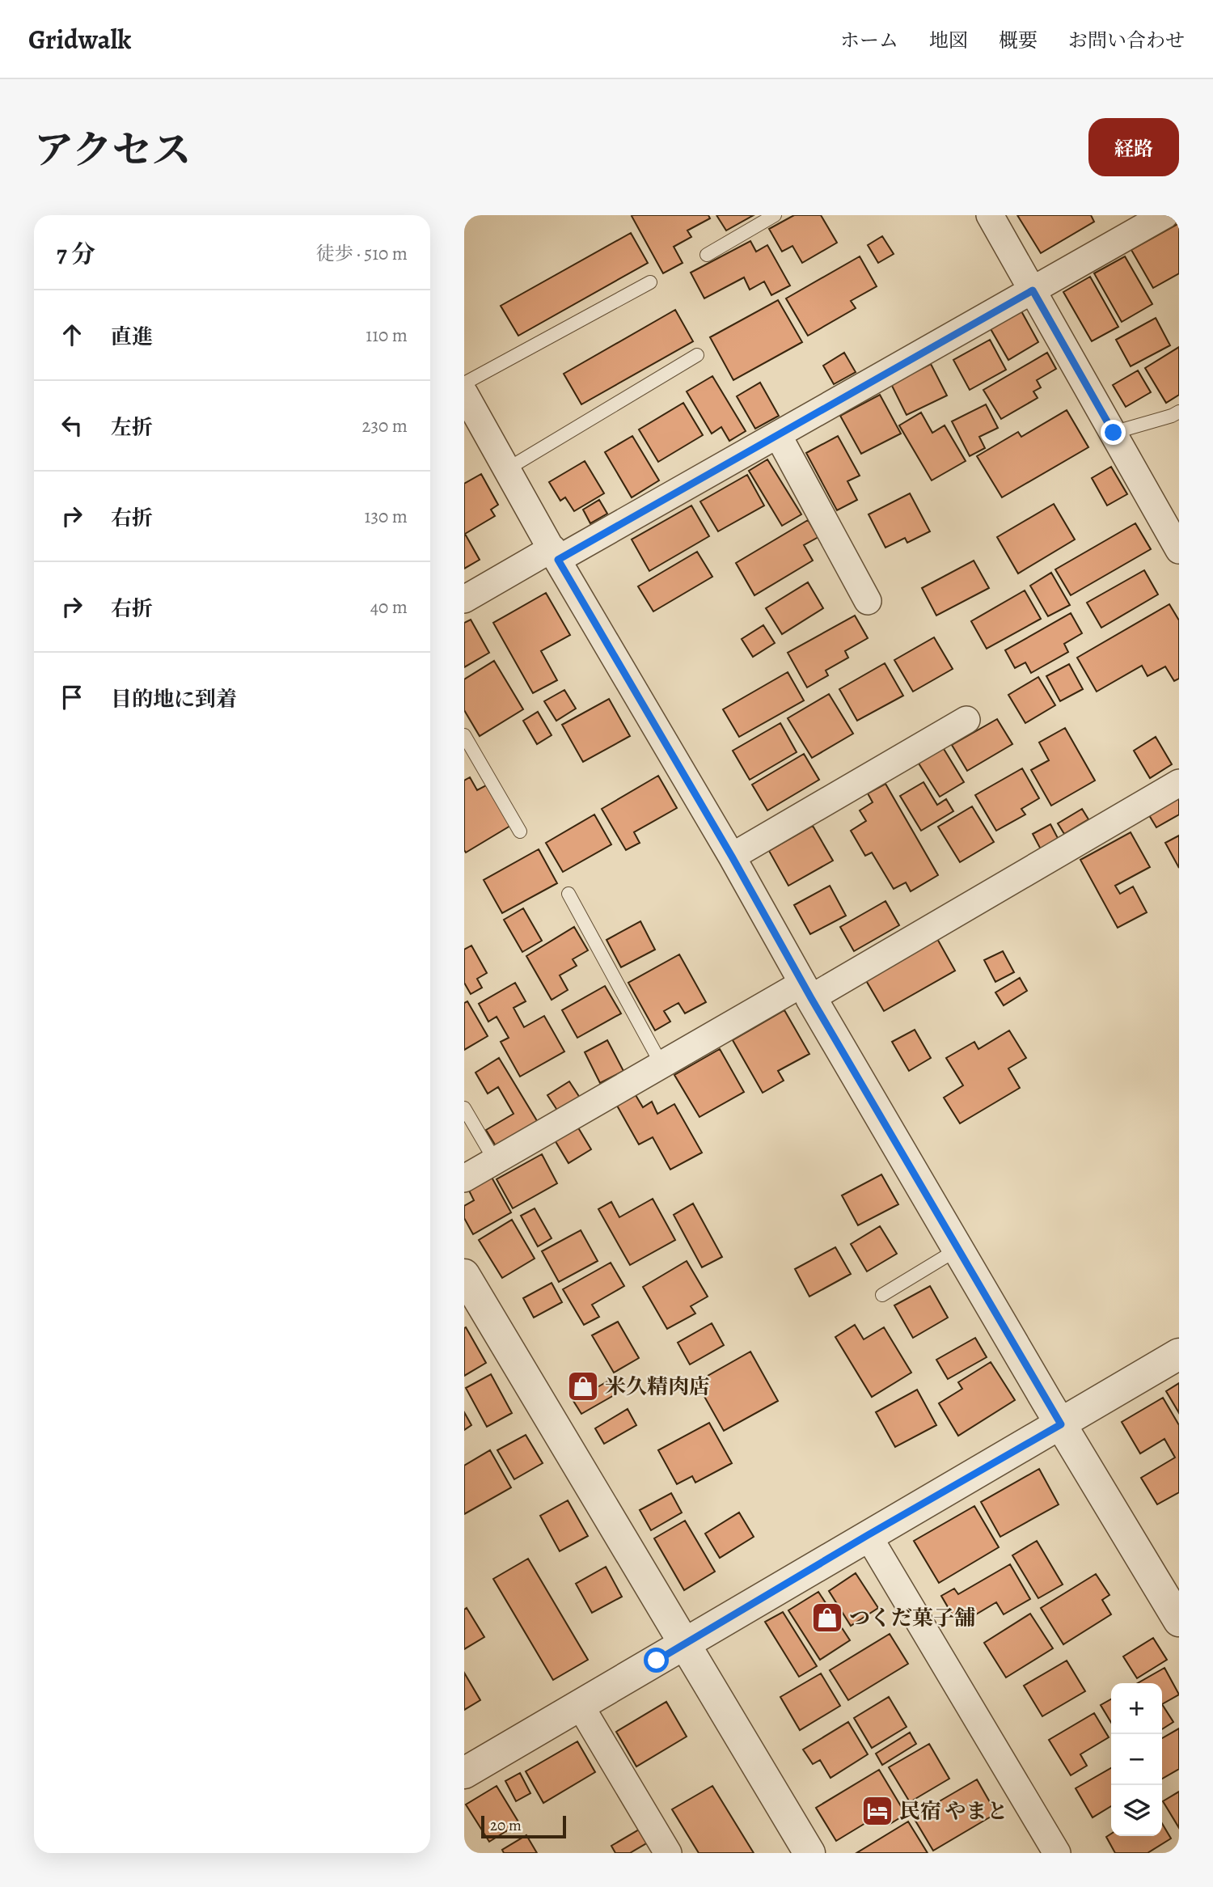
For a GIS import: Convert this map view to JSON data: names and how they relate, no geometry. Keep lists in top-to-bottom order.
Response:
{
  "places": {
    "shop": ["米久精肉店", "つくだ菓子舗"],
    "hotel": ["民宿 やまと"]
  },
  "scale_bar": "20 m",
  "page": {
    "header": "Gridwalk",
    "nav": [
      "ホーム",
      "地図",
      "概要",
      "お問い合わせ"
    ],
    "title": "アクセス",
    "buttons": "経路",
    "heading": ["7 分", "徒歩 · 510 m"],
    "list": [
      ["直進", "110 m"],
      ["左折", "230 m"],
      ["右折", "130 m"],
      ["右折", "40 m"],
      "目的地に到着"
    ],
    "map_buttons": ["+", "−"],
    "scale": "20 m"
  }
}
